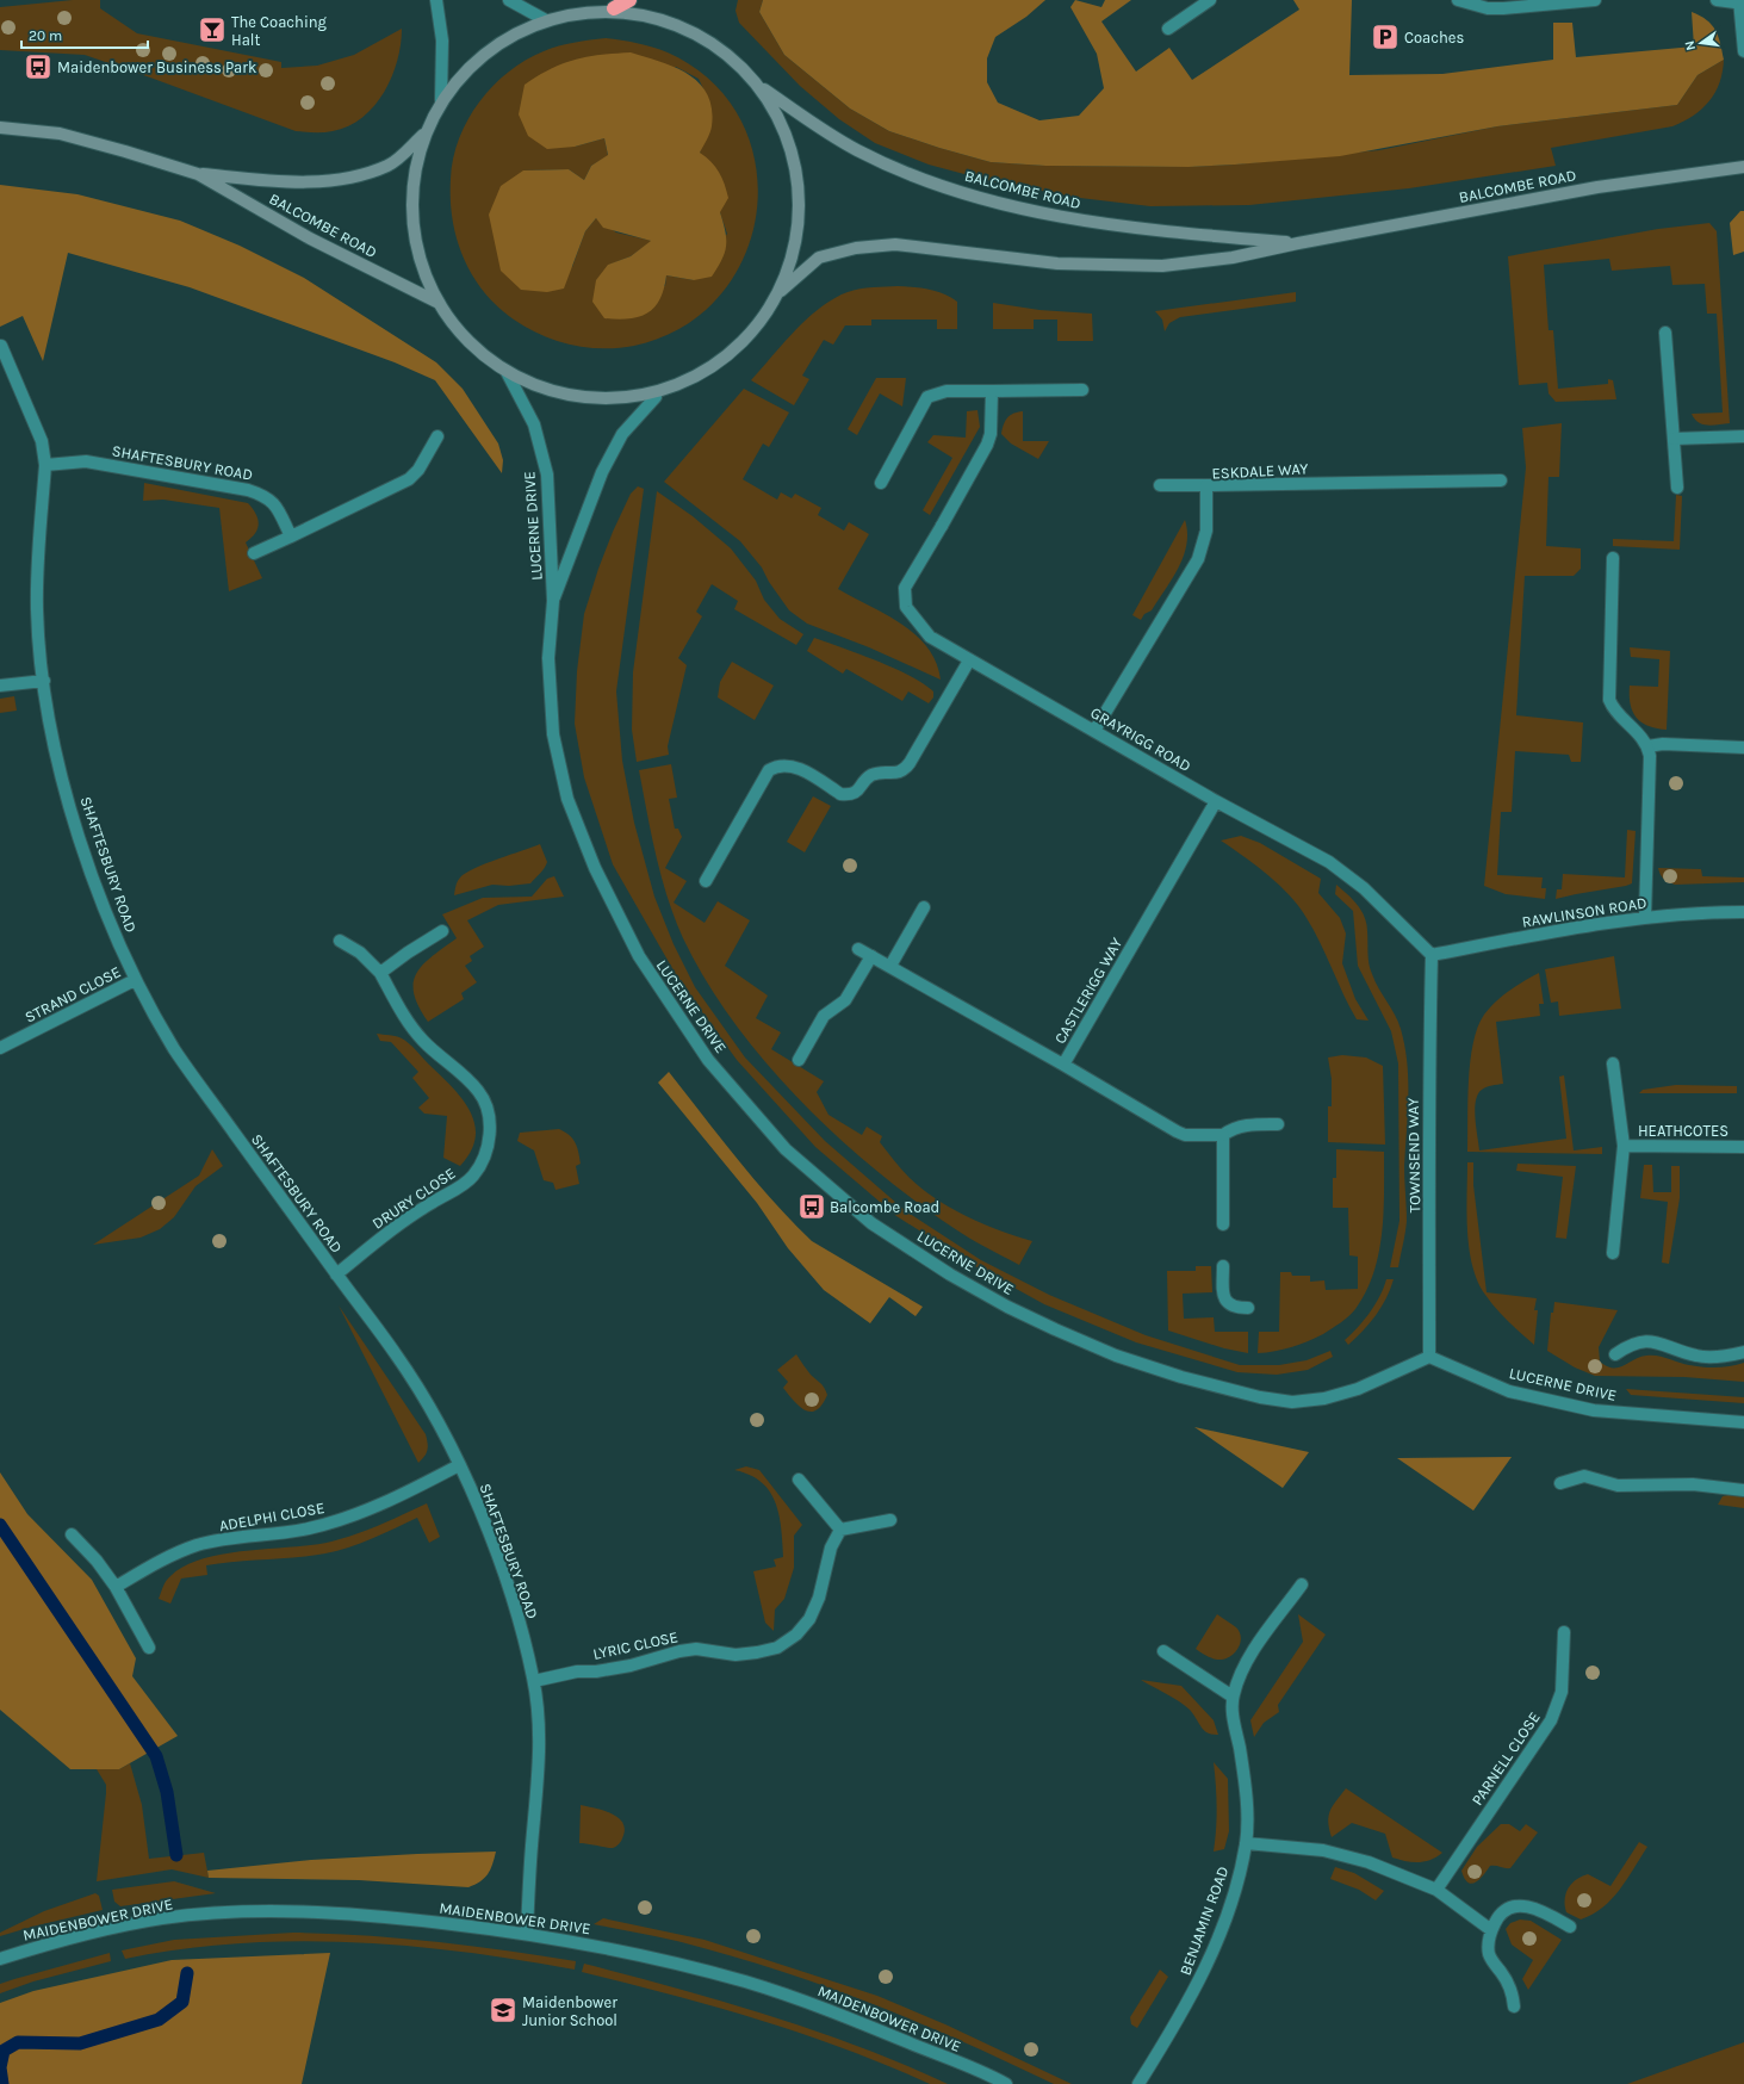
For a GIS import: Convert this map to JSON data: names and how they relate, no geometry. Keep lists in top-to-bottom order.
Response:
{
  "streets": {
    "main road": ["BALCOMBE ROAD"],
    "street": [
      "SHAFTESBURY ROAD",
      "ESKDALE WAY",
      "LUCERNE DRIVE",
      "GRAYRIGG ROAD",
      "RAWLINSON ROAD",
      "CASTLERIGG WAY",
      "STRAND CLOSE",
      "HEATHCOTES",
      "TOWNSEND WAY",
      "DRURY CLOSE",
      "ADELPHI CLOSE",
      "LYRIC CLOSE",
      "PARNELL CLOSE",
      "MAIDENBOWER DRIVE",
      "BENJAMIN ROAD"
    ]
  },
  "crossings": [
    ["SHAFTESBURY ROAD", "STRAND CLOSE"],
    ["SHAFTESBURY ROAD", "DRURY CLOSE"],
    ["SHAFTESBURY ROAD", "ADELPHI CLOSE"],
    ["SHAFTESBURY ROAD", "LYRIC CLOSE"],
    ["SHAFTESBURY ROAD", "MAIDENBOWER DRIVE"],
    ["ESKDALE WAY", "GRAYRIGG ROAD"],
    ["LUCERNE DRIVE", "TOWNSEND WAY"],
    ["GRAYRIGG ROAD", "RAWLINSON ROAD"],
    ["GRAYRIGG ROAD", "CASTLERIGG WAY"],
    ["GRAYRIGG ROAD", "TOWNSEND WAY"],
    ["RAWLINSON ROAD", "TOWNSEND WAY"]
  ],
  "places": {
    "bar": ["The Coaching Halt"],
    "parking": ["Coaches"],
    "bus stop": ["Maidenbower Business Park", "Balcombe Road"],
    "school or university": ["Maidenbower Junior School"]
  },
  "scale_bar": "20 m",
  "north": "left"
}
